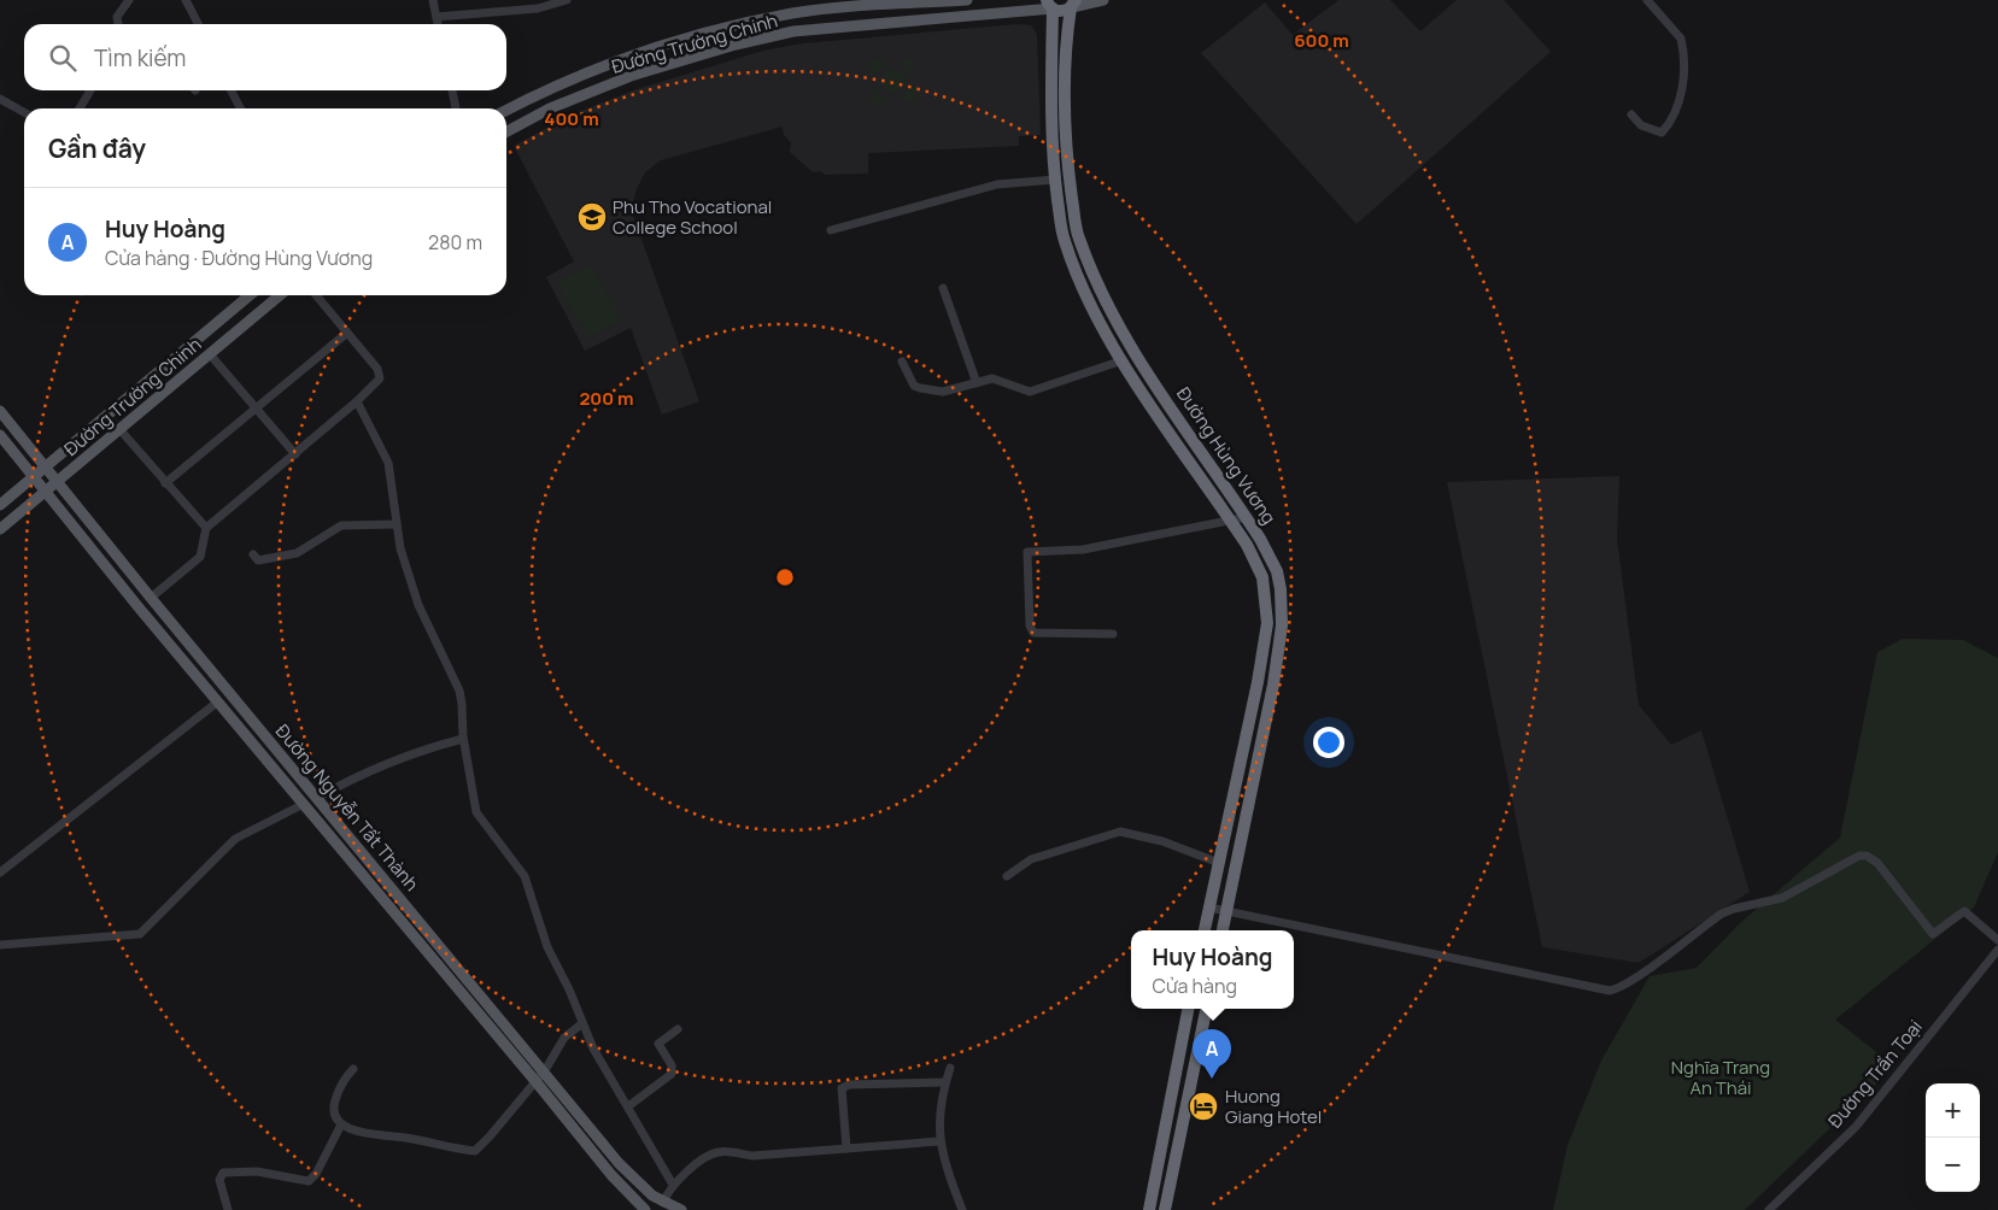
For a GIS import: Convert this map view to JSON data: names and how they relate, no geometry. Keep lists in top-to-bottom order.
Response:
{
  "streets": {
    "highway": ["Đường Hùng Vương"],
    "main road": ["Đường Trường Chinh", "Đường Nguyễn Tất Thành"],
    "street": ["Đường Trần Toại"]
  },
  "crossings": [
    ["Đường Trường Chinh", "Đường Hùng Vương"],
    ["Đường Trường Chinh", "Đường Nguyễn Tất Thành"]
  ],
  "parks": ["Nghĩa Trang An Thái"],
  "places": {
    "school or university": ["Phu Tho Vocational College School"],
    "hotel": ["Huong Giang Hotel"]
  },
  "page": {
    "search": "Tìm kiếm",
    "heading": "Gần đây",
    "list": [
      {
        "mark": "A",
        "name": "Huy Hoàng",
        "note": "Cửa hàng · Đường Hùng Vương",
        "value": "280 m"
      }
    ],
    "popup": ["Huy Hoàng", "Cửa hàng"],
    "pins": "A",
    "map_buttons": ["+", "−"]
  },
  "rings": ["600 m", "400 m", "200 m"]
}
